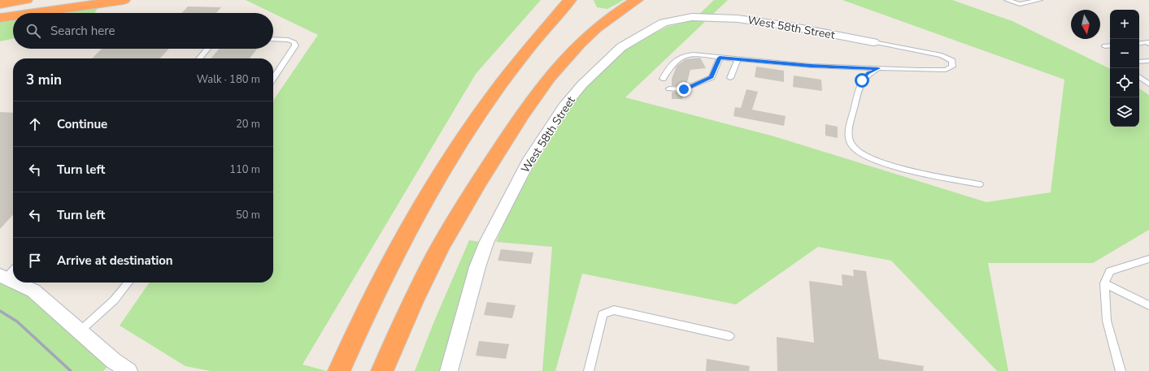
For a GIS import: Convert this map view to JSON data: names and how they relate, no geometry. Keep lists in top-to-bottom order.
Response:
{
  "streets": {
    "street": ["West 58th Street"]
  },
  "north": "bottom",
  "page": {
    "map_buttons": ["+", "−"],
    "search": "Search here",
    "heading": ["3 min", "Walk · 180 m"],
    "list": [
      ["Continue", "20 m"],
      ["Turn left", "110 m"],
      ["Turn left", "50 m"],
      "Arrive at destination"
    ]
  }
}
